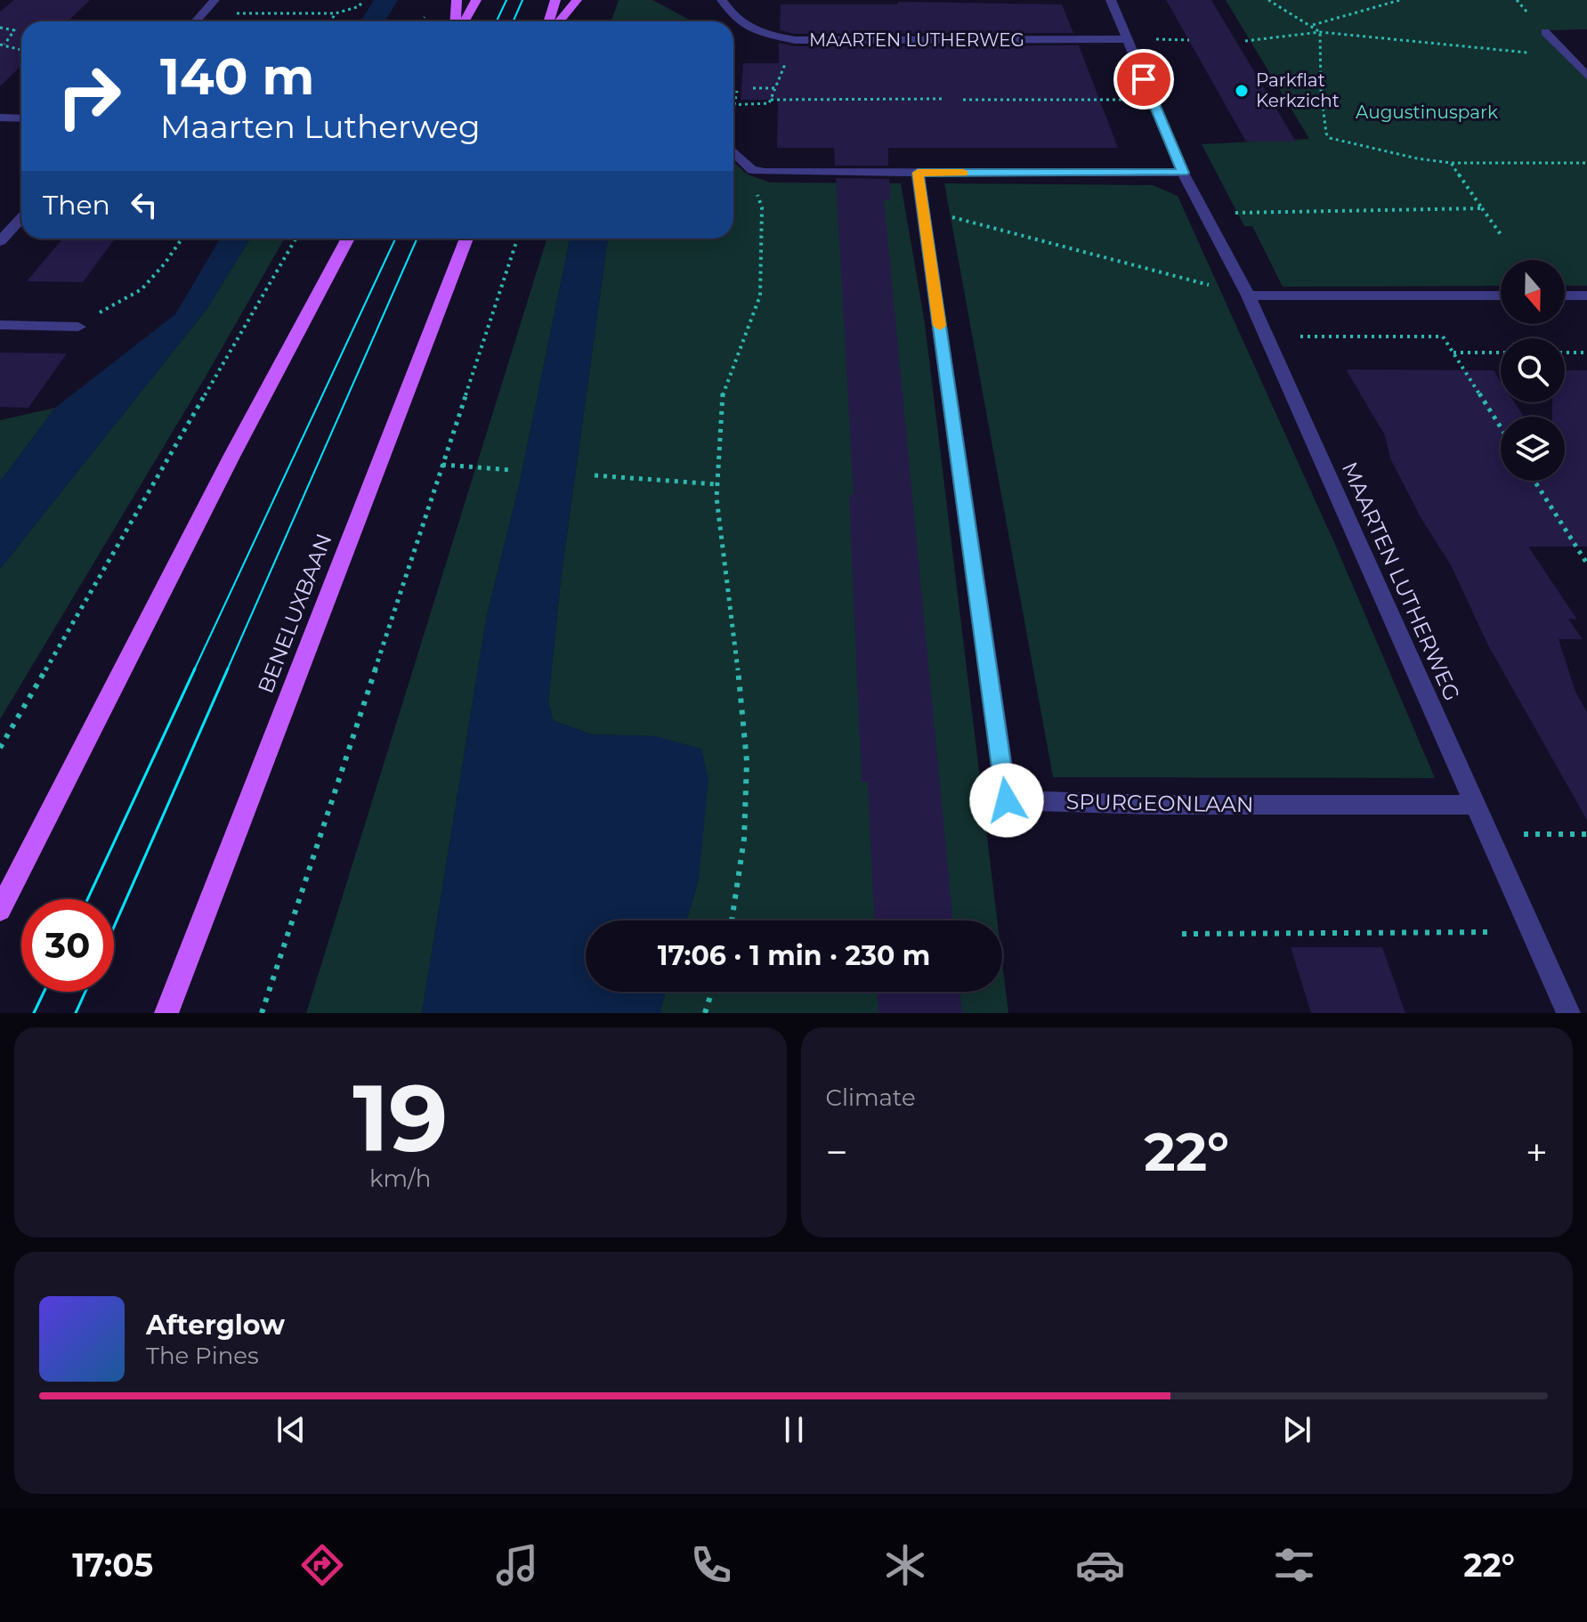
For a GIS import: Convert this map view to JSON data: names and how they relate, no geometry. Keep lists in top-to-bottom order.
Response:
{
  "streets": {
    "main road": ["BENELUXBAAN"],
    "street": ["MAARTEN LUTHERWEG", "SPURGEONLAAN"]
  },
  "crossings": [
    ["MAARTEN LUTHERWEG", "SPURGEONLAAN"]
  ],
  "parks": ["Augustinuspark"],
  "places": ["Parkflat Kerkzicht"],
  "north": "bottom",
  "page": {
    "turn": ["140 m", "Maarten Lutherweg"],
    "then": "Then",
    "limit": "30",
    "trip": "17:06 · 1 min · 230 m",
    "tile": [
      ["19", "km/h"],
      "Climate"
    ],
    "heat": ["−", "22°", "+"],
    "song": ["Afterglow", "The Pines"],
    "tabs": ["17:05", "22°"]
  }
}
